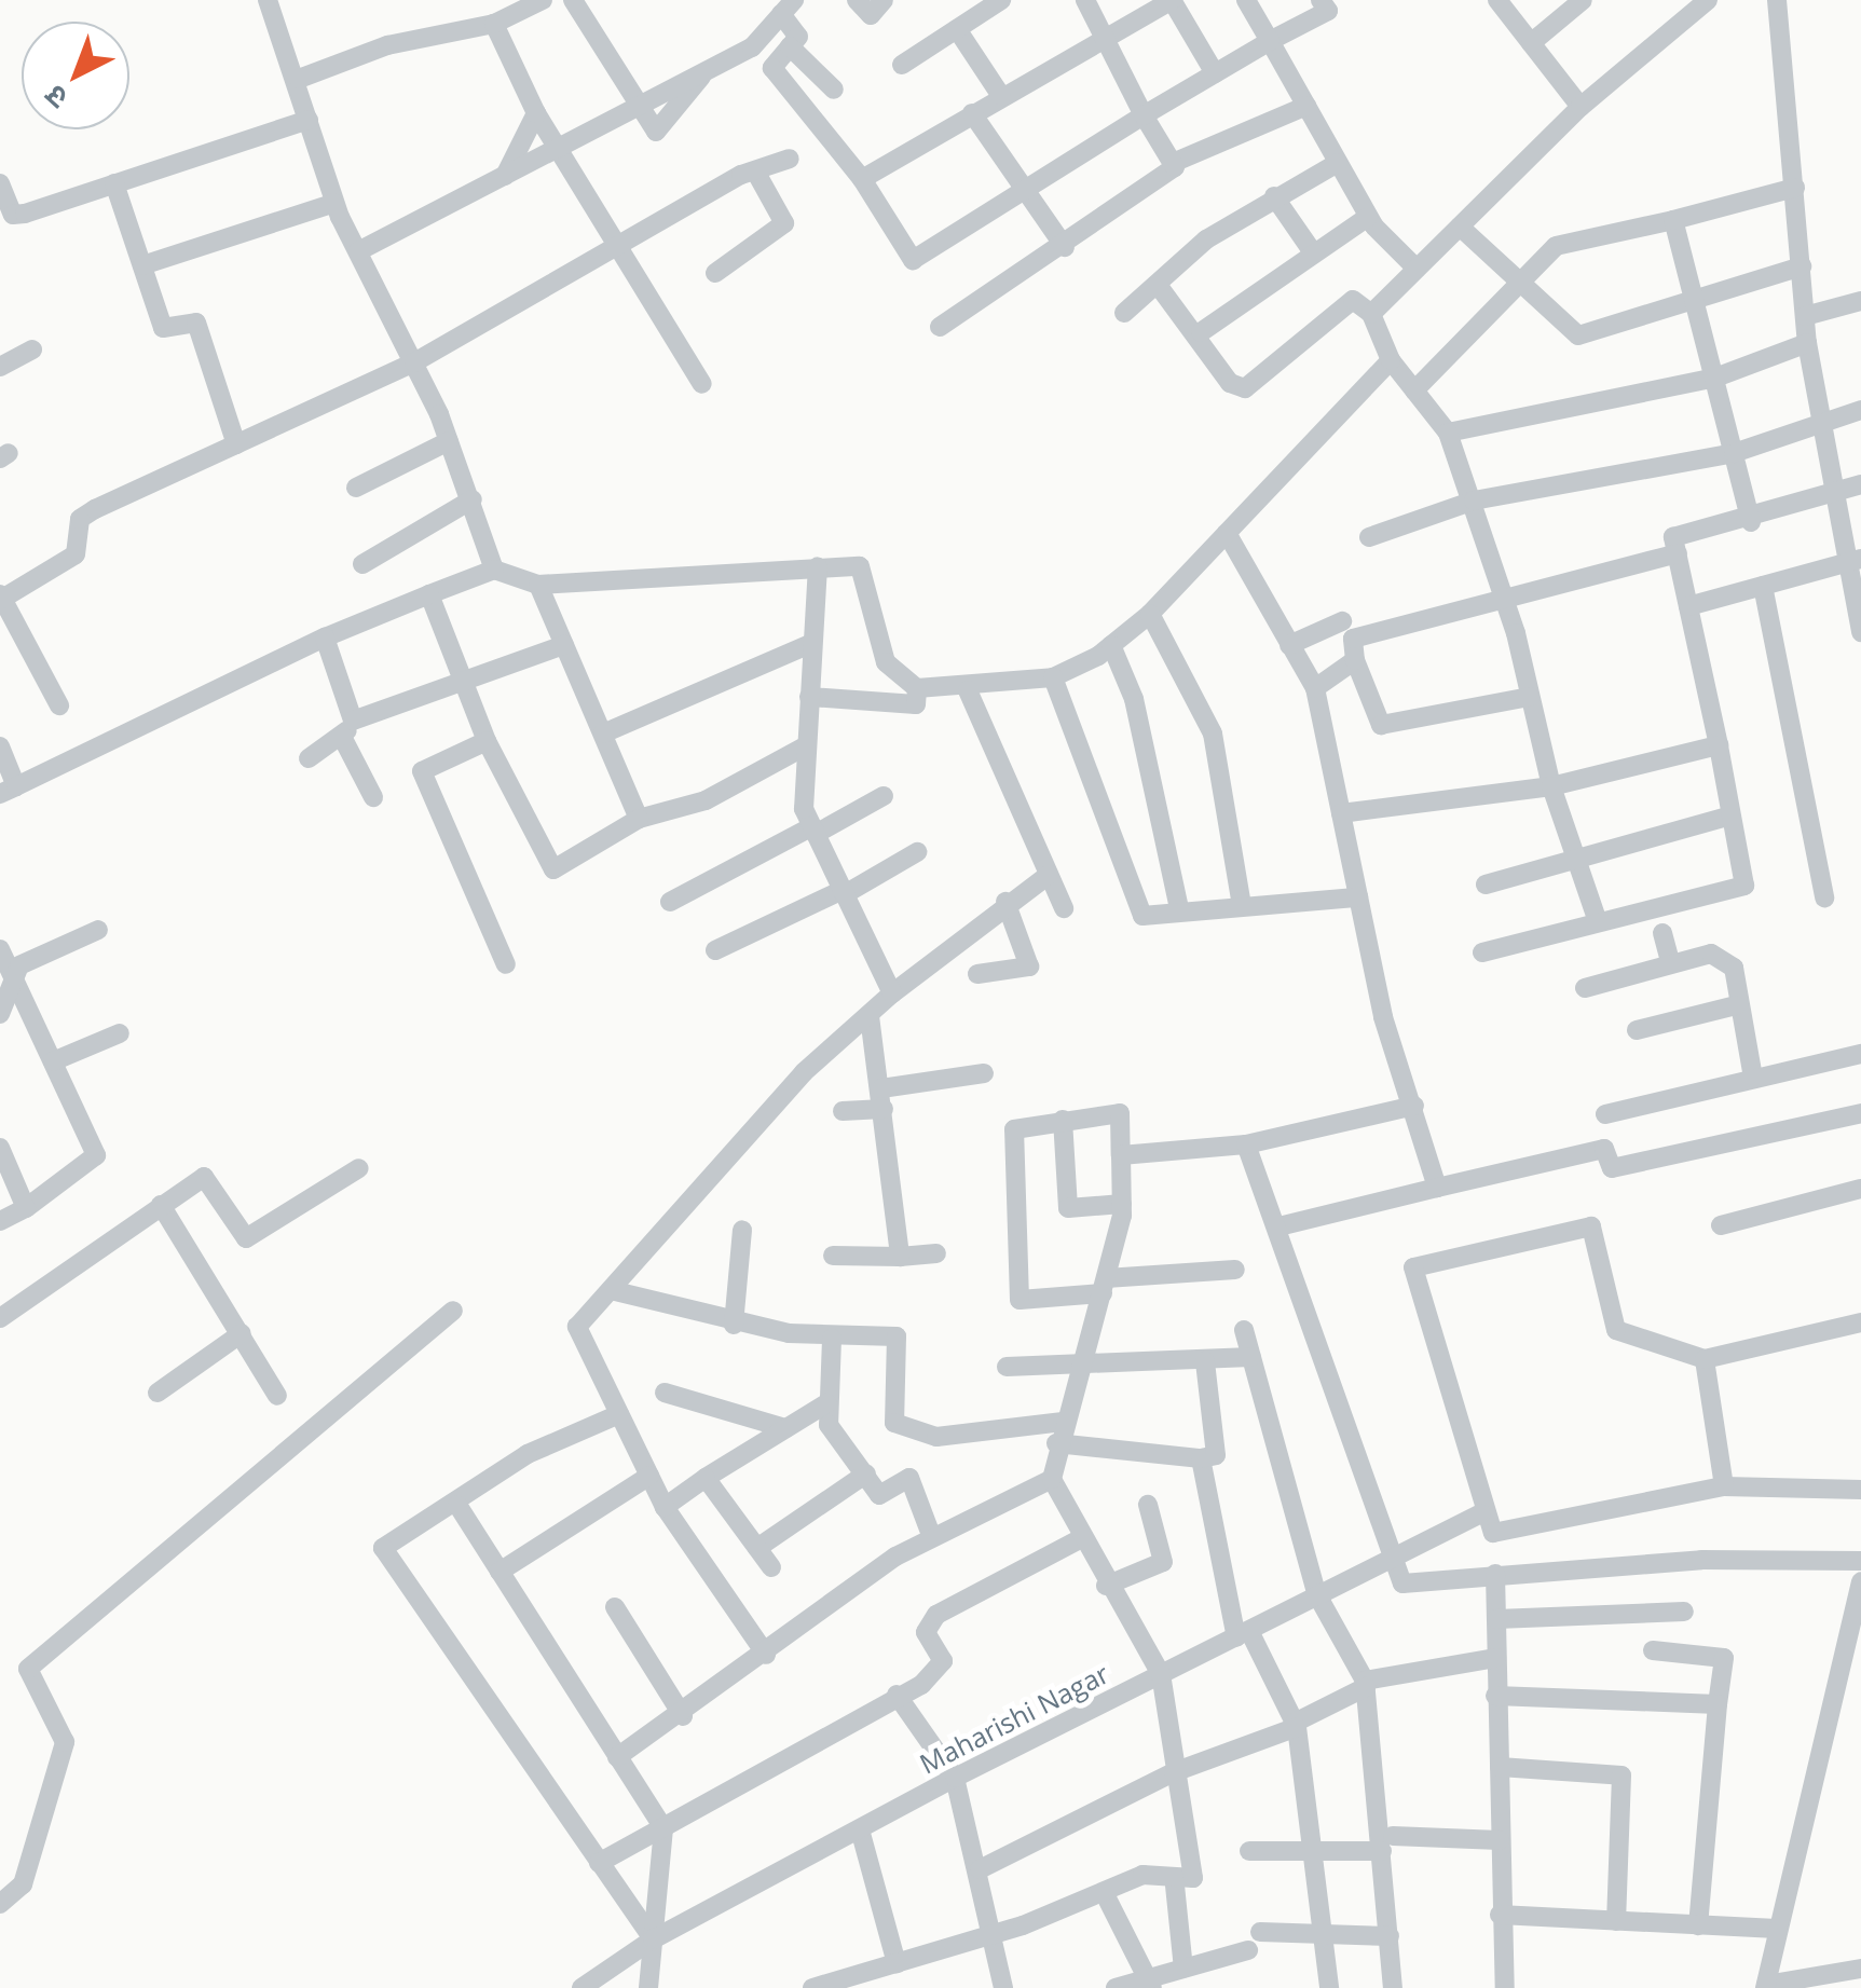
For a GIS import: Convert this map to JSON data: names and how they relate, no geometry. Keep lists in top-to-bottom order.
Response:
{
  "streets": {
    "street": ["Maharishi Nagar"]
  },
  "north": "bottom left"
}
